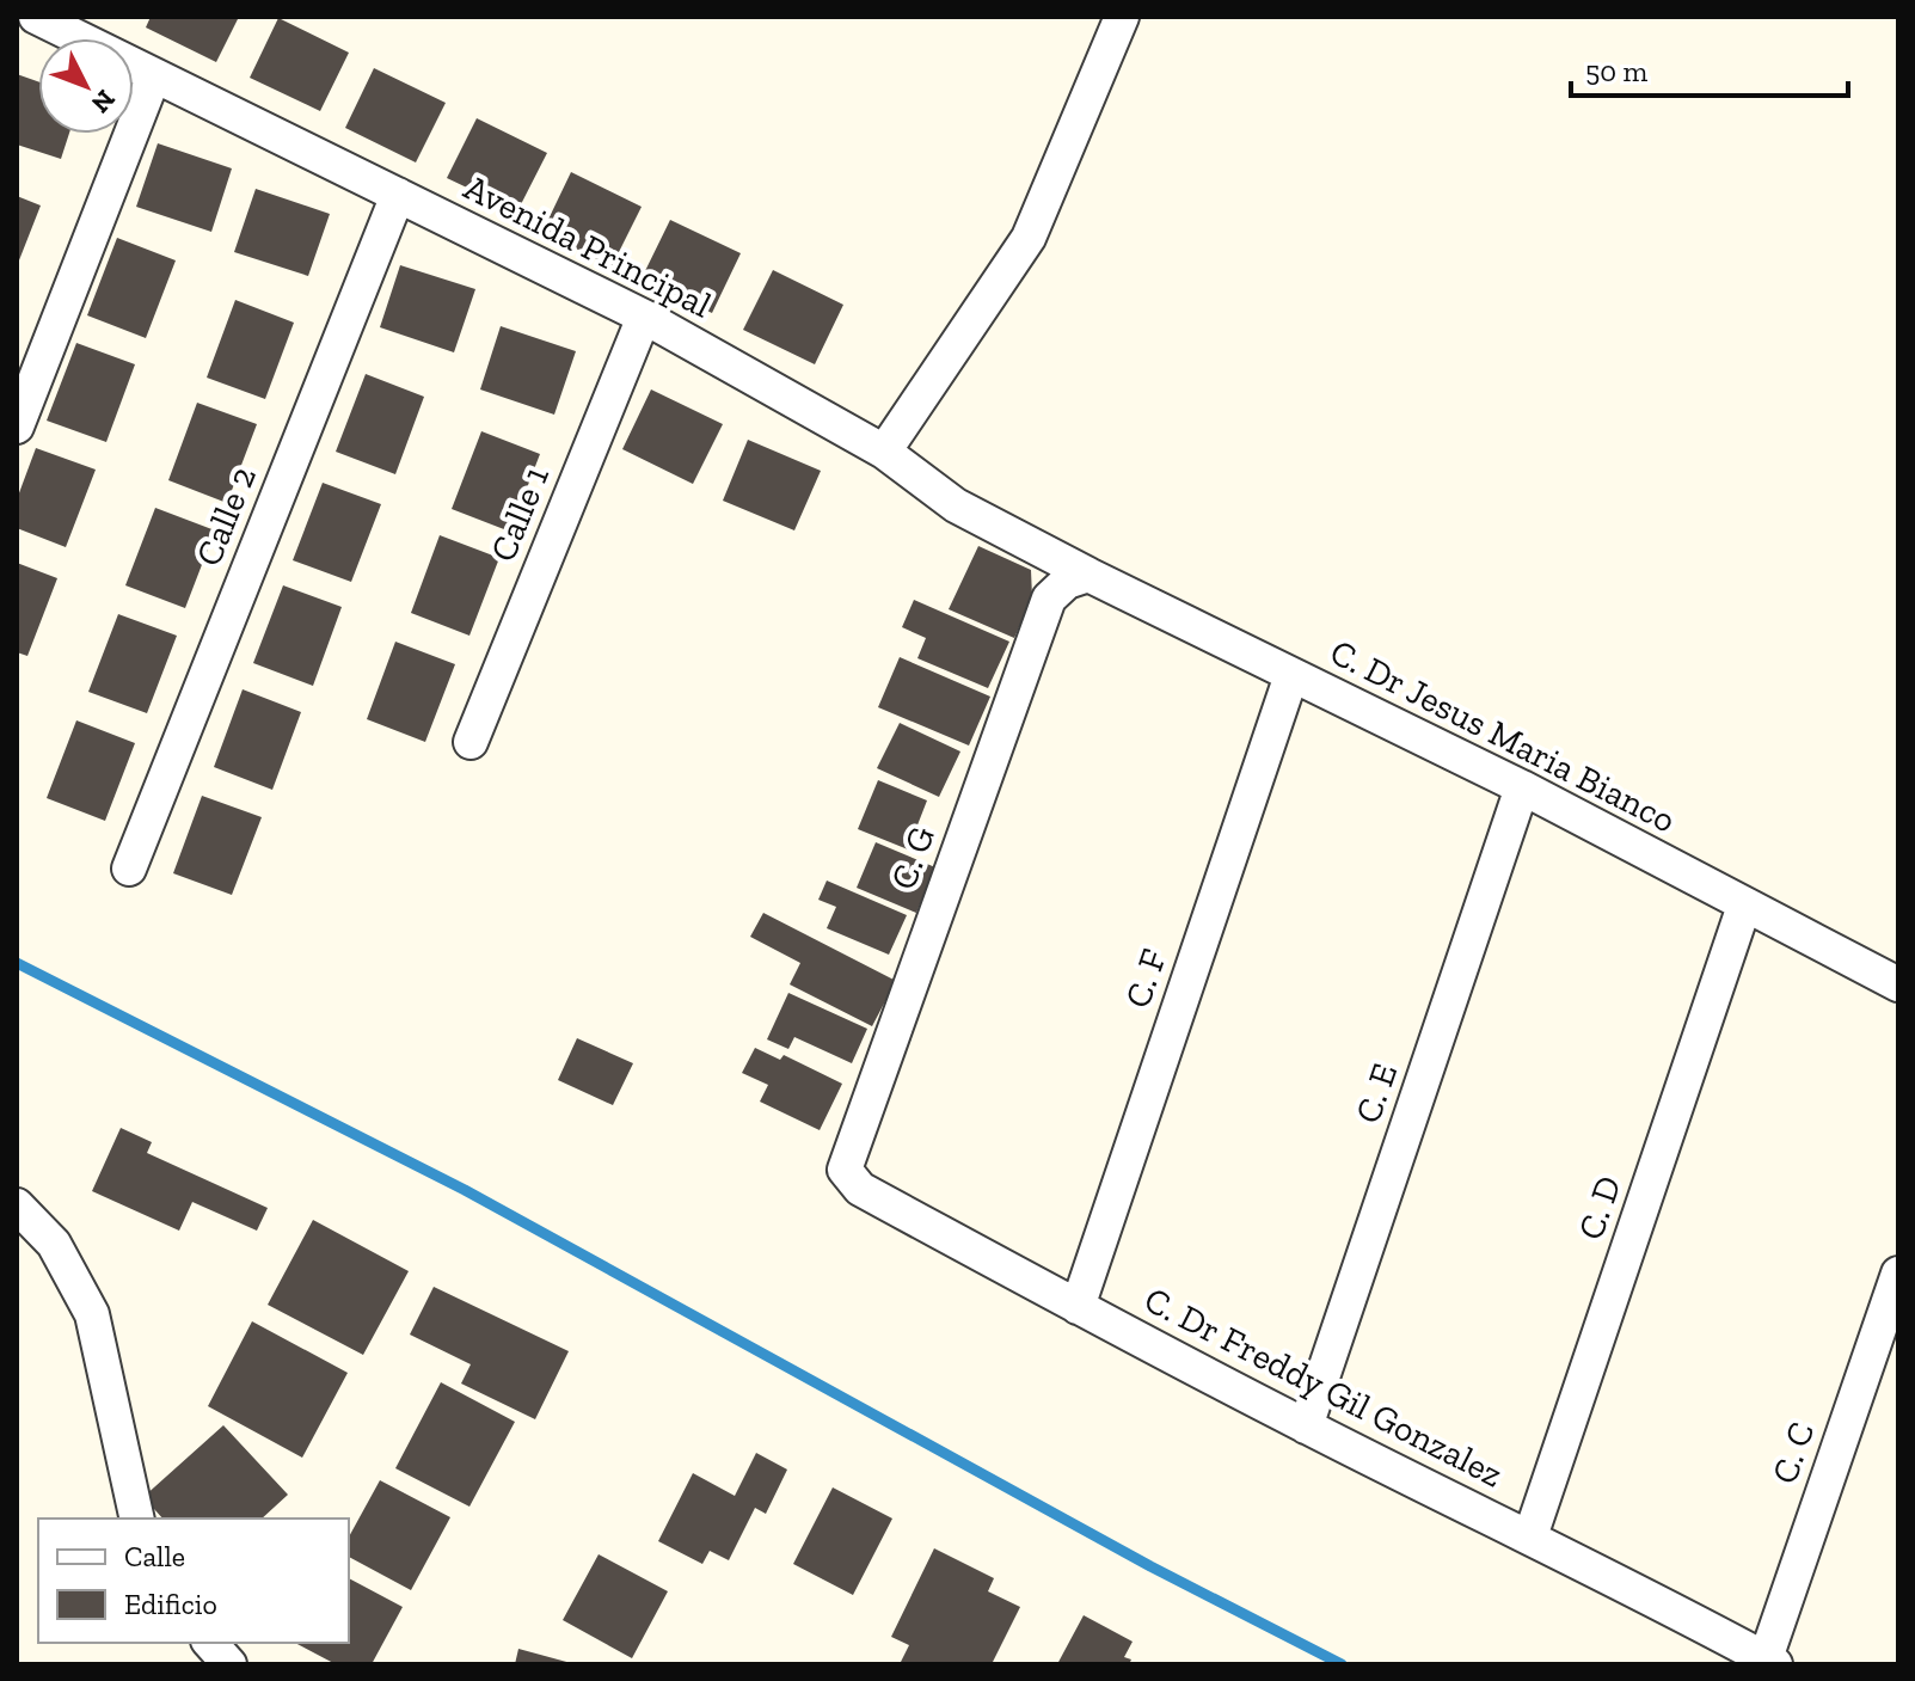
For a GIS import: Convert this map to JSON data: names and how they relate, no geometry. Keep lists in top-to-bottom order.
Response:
{
  "streets": {
    "street": [
      "Avenida Principal",
      "Calle 1",
      "Calle 2",
      "C. Dr Jesus Maria Bianco",
      "C. G",
      "C. F",
      "C. E",
      "C. D",
      "C. Dr Freddy Gil Gonzalez",
      "C. C"
    ]
  },
  "crossings": [
    ["Avenida Principal", "Calle 1"],
    ["Avenida Principal", "Calle 2"],
    ["Avenida Principal", "C. Dr Jesus Maria Bianco"],
    ["Avenida Principal", "C. G"],
    ["C. Dr Jesus Maria Bianco", "C. G"],
    ["C. Dr Jesus Maria Bianco", "C. F"],
    ["C. Dr Jesus Maria Bianco", "C. E"],
    ["C. Dr Jesus Maria Bianco", "C. D"],
    ["C. G", "C. Dr Freddy Gil Gonzalez"],
    ["C. F", "C. Dr Freddy Gil Gonzalez"],
    ["C. E", "C. Dr Freddy Gil Gonzalez"],
    ["C. D", "C. Dr Freddy Gil Gonzalez"],
    ["C. Dr Freddy Gil Gonzalez", "C. C"]
  ],
  "legend": ["Calle", "Edificio"],
  "scale_bar": "50 m",
  "north": "bottom right"
}
